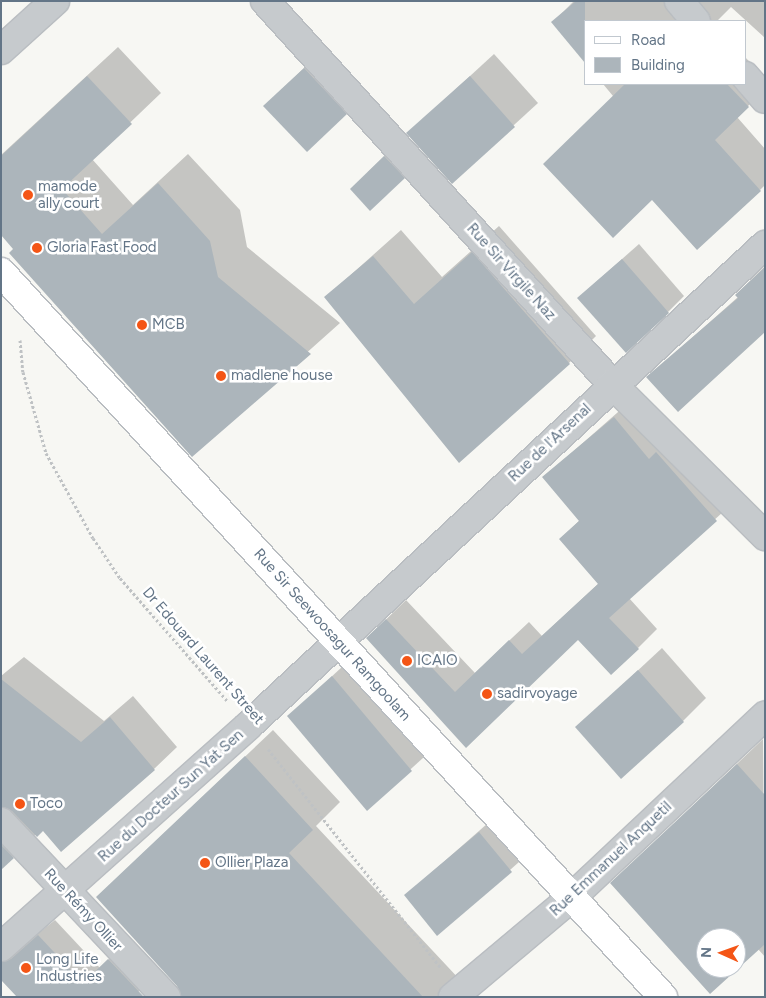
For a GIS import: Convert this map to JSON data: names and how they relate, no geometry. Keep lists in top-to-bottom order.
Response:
{
  "streets": {
    "main road": ["Rue Sir Seewoosagur Ramgoolam"],
    "street": [
      "Rue Sir Virgile Naz",
      "Rue de l'Arsenal",
      "Rue du Docteur Sun Yat Sen",
      "Rue Emmanuel Anquetil",
      "Rue Rémy Ollier"
    ],
    "path": ["Dr Edouard Laurent Street"]
  },
  "crossings": [
    ["Rue Sir Virgile Naz", "Rue de l'Arsenal"],
    ["Rue de l'Arsenal", "Rue Sir Seewoosagur Ramgoolam"],
    ["Rue de l'Arsenal", "Rue du Docteur Sun Yat Sen"],
    ["Rue Sir Seewoosagur Ramgoolam", "Dr Edouard Laurent Street"],
    ["Rue Sir Seewoosagur Ramgoolam", "Rue du Docteur Sun Yat Sen"],
    ["Rue Sir Seewoosagur Ramgoolam", "Rue Emmanuel Anquetil"],
    ["Dr Edouard Laurent Street", "Rue du Docteur Sun Yat Sen"],
    ["Dr Edouard Laurent Street", "Rue Emmanuel Anquetil"],
    ["Rue du Docteur Sun Yat Sen", "Rue Rémy Ollier"]
  ],
  "places": [
    "mamode ally court",
    "Gloria Fast Food",
    "MCB",
    "madlene house",
    "ICAIO",
    "sadirvoyage",
    "Toco",
    "Ollier Plaza",
    "Long Life Industries"
  ],
  "legend": ["Road", "Building"],
  "north": "left"
}
